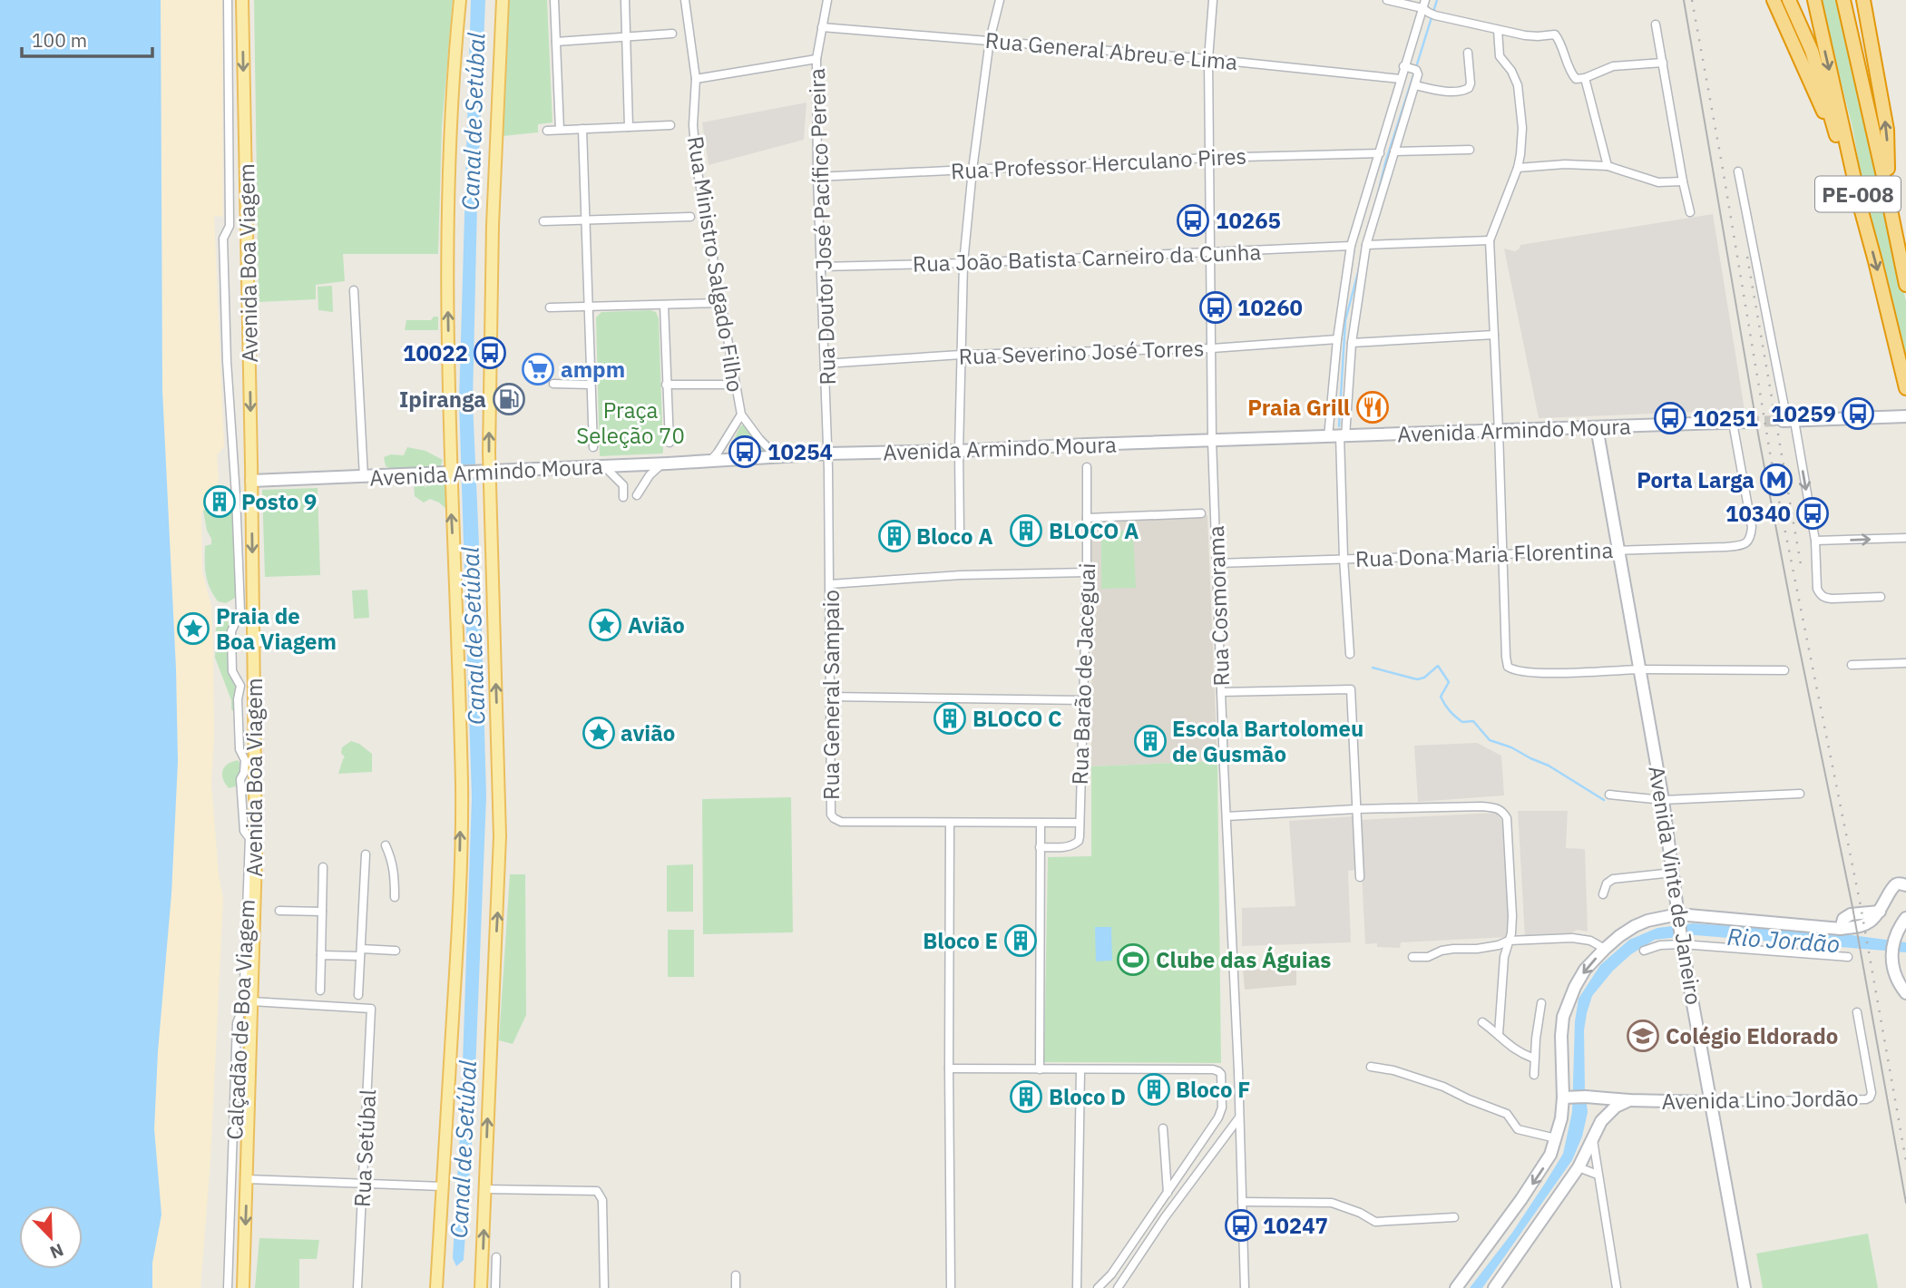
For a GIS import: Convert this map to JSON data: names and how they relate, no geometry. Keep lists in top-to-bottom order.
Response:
{
  "streets": {
    "highway": ["PE-008"],
    "main road": [
      "Avenida Boa Viagem",
      "Avenida Armindo Moura",
      "Avenida Vinte de Janeiro",
      "Avenida Lino Jordão"
    ],
    "street": [
      "Rua General Abreu e Lima",
      "Rua Professor Herculano Pires",
      "Rua Doutor José Pacífico Pereira",
      "Rua João Batista Carneiro da Cunha",
      "Rua Ministro Salgado Filho",
      "Rua Severino José Torres",
      "Rua Dona Maria Florentina",
      "Rua Cosmorama",
      "Rua Barão de Jaceguai",
      "Rua General Sampaio",
      "Calçadão de Boa Viagem",
      "Rua Setúbal"
    ]
  },
  "crossings": [
    ["Rua General Abreu e Lima", "Rua Doutor José Pacífico Pereira"],
    ["Rua General Abreu e Lima", "Rua Cosmorama"],
    ["Rua Professor Herculano Pires", "Rua Doutor José Pacífico Pereira"],
    ["Rua Professor Herculano Pires", "Rua Cosmorama"],
    ["Rua Doutor José Pacífico Pereira", "Rua João Batista Carneiro da Cunha"],
    ["Rua Doutor José Pacífico Pereira", "Rua Severino José Torres"],
    ["Rua Doutor José Pacífico Pereira", "Avenida Armindo Moura"],
    ["Rua Doutor José Pacífico Pereira", "Rua General Sampaio"],
    ["Rua João Batista Carneiro da Cunha", "Rua Cosmorama"],
    ["Avenida Boa Viagem", "Avenida Armindo Moura"],
    ["Avenida Boa Viagem", "Rua Setúbal"],
    ["Rua Ministro Salgado Filho", "Avenida Armindo Moura"],
    ["Rua Severino José Torres", "Rua Cosmorama"],
    ["Avenida Armindo Moura", "Rua Dona Maria Florentina"],
    ["Avenida Armindo Moura", "Rua Cosmorama"],
    ["Avenida Armindo Moura", "Rua General Sampaio"],
    ["Avenida Armindo Moura", "Avenida Vinte de Janeiro"],
    ["Rua Dona Maria Florentina", "Rua Cosmorama"],
    ["Rua Dona Maria Florentina", "Avenida Vinte de Janeiro"],
    ["Rua Barão de Jaceguai", "Rua General Sampaio"],
    ["Avenida Vinte de Janeiro", "Avenida Lino Jordão"]
  ],
  "one_way": ["Avenida Boa Viagem"],
  "water": ["Canal de Setúbal", "Rio Jordão"],
  "parks": ["Praça Seleção 70"],
  "places": {
    "bus stop": [
      "10265",
      "10260",
      "10022",
      "10259",
      "10251",
      "10254",
      "10340",
      "10247"
    ],
    "supermarket": ["ampm"],
    "fuel station": ["Ipiranga"],
    "restaurant": ["Praia Grill"],
    "metro station": ["Porta Larga"],
    "building": [
      "Posto 9",
      "BLOCO A",
      "Bloco A",
      "BLOCO C",
      "Escola Bartolomeu de Gusmão",
      "Bloco E",
      "Bloco F",
      "Bloco D"
    ],
    "place": ["Avião", "Praia de Boa Viagem", "avião"],
    "sports": ["Clube das Águias"],
    "school or university": ["Colégio Eldorado"]
  },
  "scale_bar": "100 m",
  "north": "bottom right"
}
